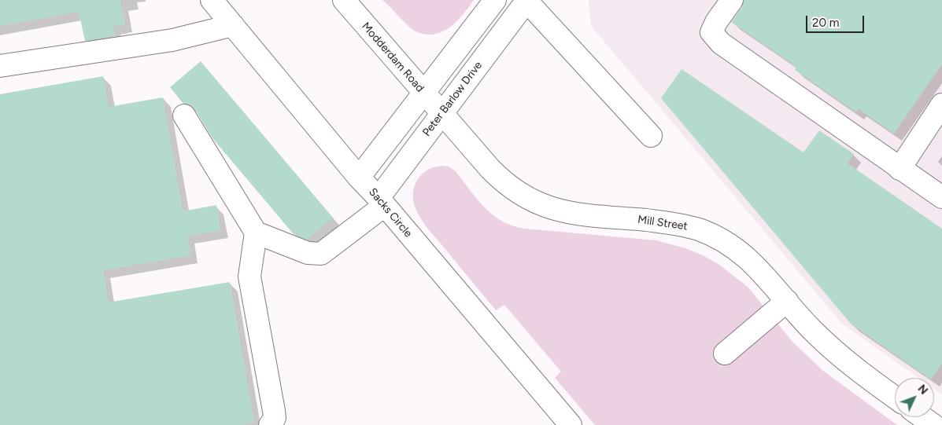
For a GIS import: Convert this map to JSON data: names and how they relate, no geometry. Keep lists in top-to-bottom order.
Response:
{
  "streets": {
    "street": [
      "Modderdam Road",
      "Peter Barlow Drive",
      "Sacks Circle",
      "Mill Street"
    ]
  },
  "crossings": [
    ["Modderdam Road", "Peter Barlow Drive"],
    ["Modderdam Road", "Mill Street"],
    ["Peter Barlow Drive", "Sacks Circle"],
    ["Peter Barlow Drive", "Mill Street"]
  ],
  "scale_bar": "20 m",
  "north": "top right"
}
